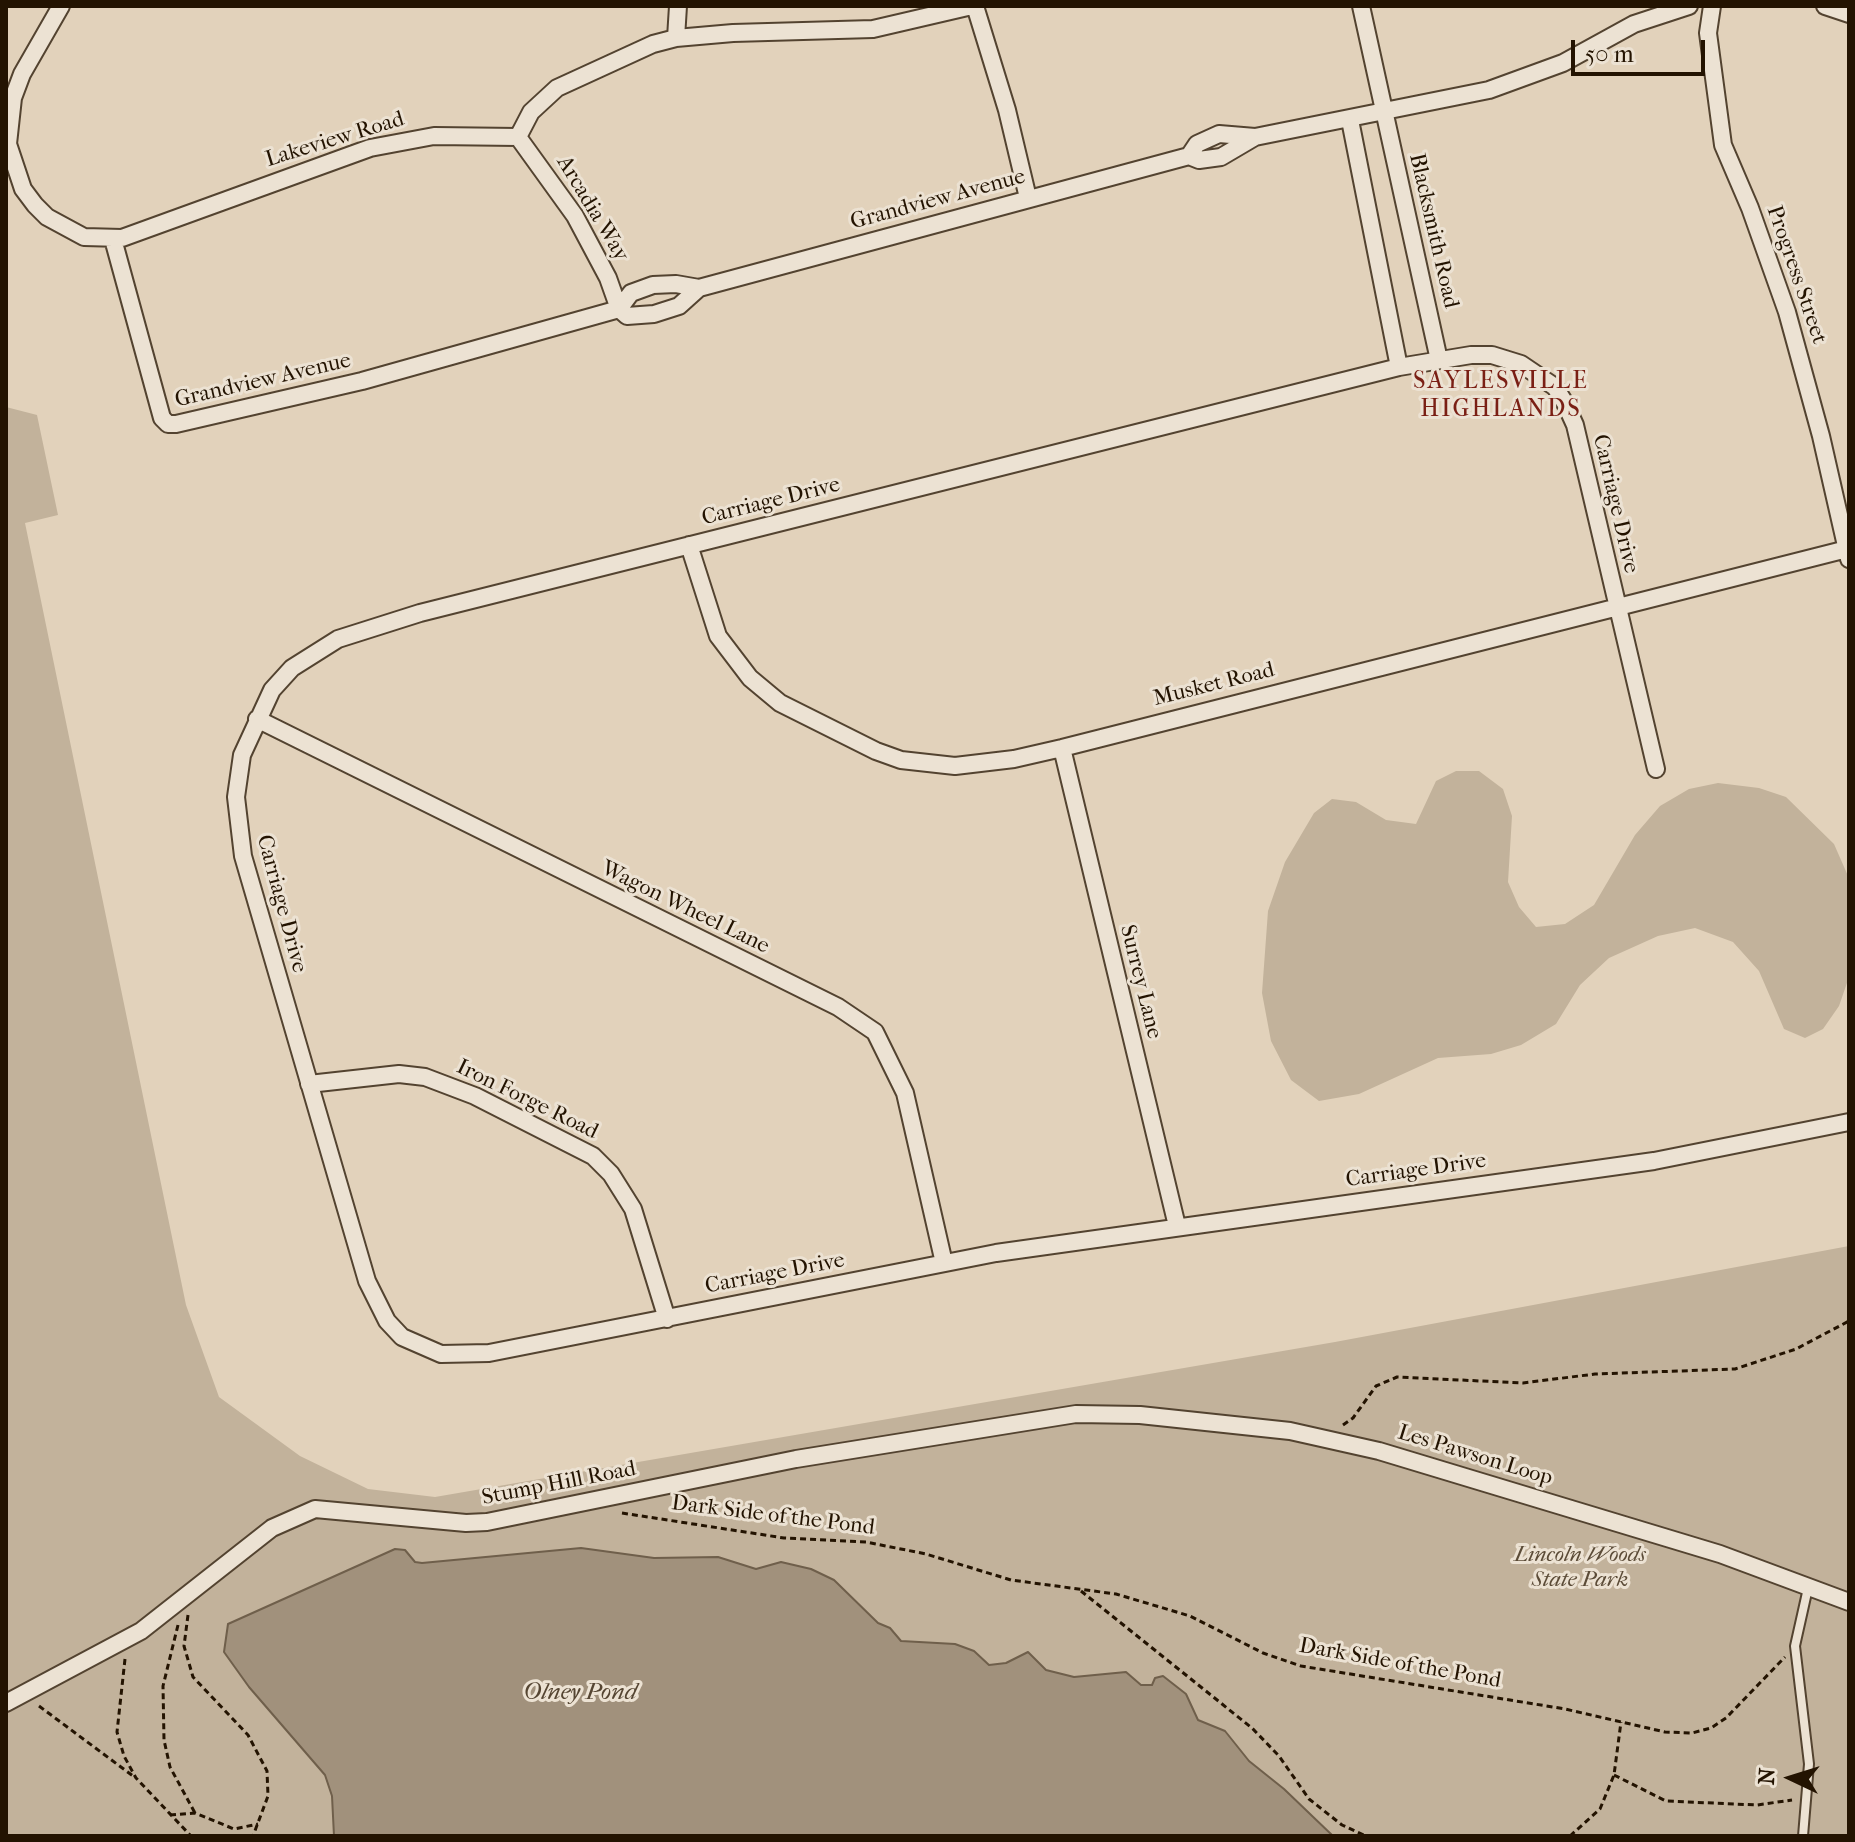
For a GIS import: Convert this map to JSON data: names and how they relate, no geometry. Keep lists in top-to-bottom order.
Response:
{
  "streets": {
    "street": [
      "Lakeview Road",
      "Grandview Avenue",
      "Arcadia Way",
      "Blacksmith Road",
      "Progress Street",
      "Carriage Drive",
      "Musket Road",
      "Wagon Wheel Lane",
      "Surrey Lane",
      "Iron Forge Road",
      "Les Pawson Loop",
      "Stump Hill Road"
    ],
    "path": ["Dark Side of the Pond"]
  },
  "crossings": [
    ["Lakeview Road", "Grandview Avenue"],
    ["Lakeview Road", "Arcadia Way"],
    ["Grandview Avenue", "Arcadia Way"],
    ["Grandview Avenue", "Blacksmith Road"],
    ["Blacksmith Road", "Carriage Drive"],
    ["Progress Street", "Musket Road"],
    ["Carriage Drive", "Musket Road"],
    ["Carriage Drive", "Wagon Wheel Lane"],
    ["Carriage Drive", "Surrey Lane"],
    ["Carriage Drive", "Iron Forge Road"],
    ["Musket Road", "Surrey Lane"],
    ["Les Pawson Loop", "Stump Hill Road"]
  ],
  "districts": ["SAYLESVILLE HIGHLANDS"],
  "water": ["Olney Pond"],
  "parks": ["Lincoln Woods State Park"],
  "scale_bar": "50 m",
  "north": "left"
}
